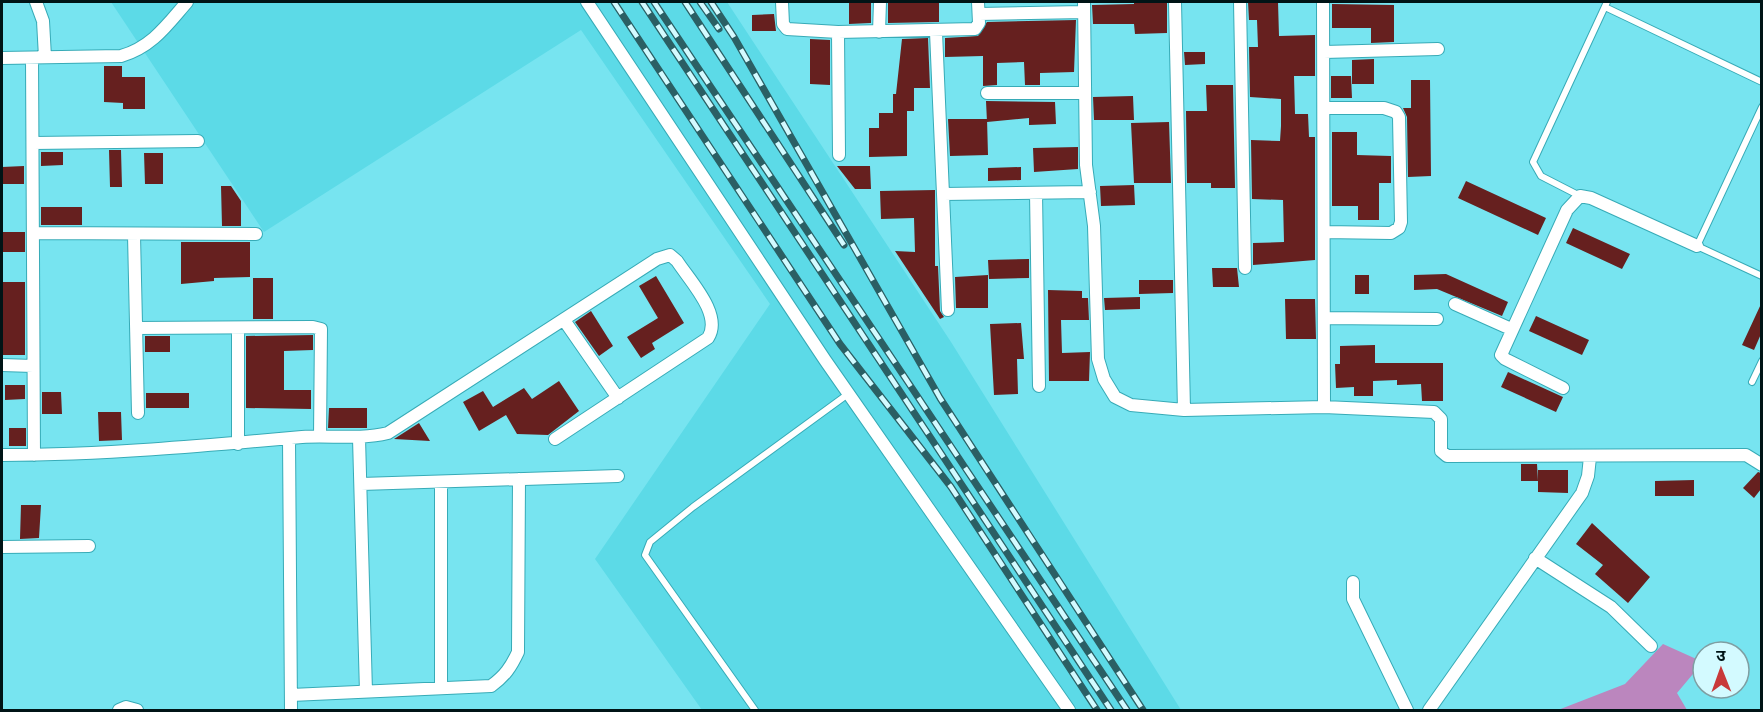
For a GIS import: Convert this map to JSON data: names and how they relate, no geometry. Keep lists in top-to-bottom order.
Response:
{
  "north": "top"
}
